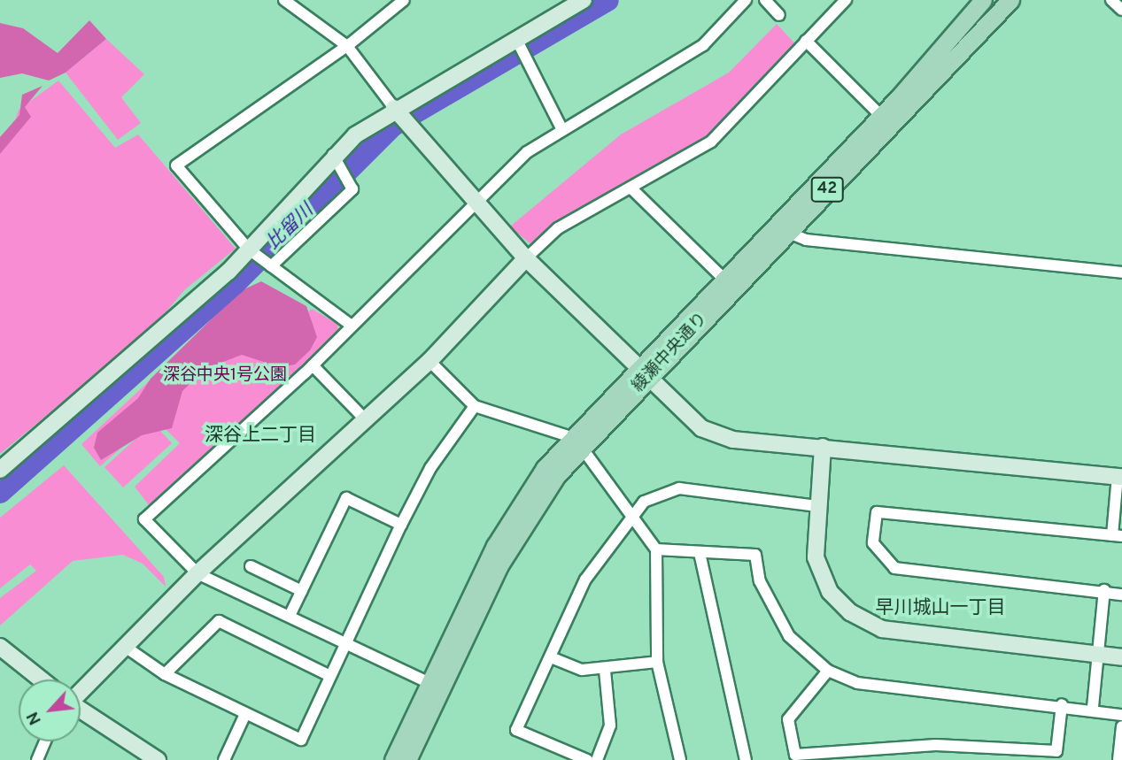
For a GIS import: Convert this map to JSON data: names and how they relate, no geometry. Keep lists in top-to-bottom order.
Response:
{
  "streets": {
    "main road": ["42", "綾瀬中央通り"]
  },
  "districts": ["深谷上二丁目", "早川城山一丁目"],
  "water": ["比留川"],
  "parks": ["深谷中央1号公園"],
  "north": "bottom left"
}
